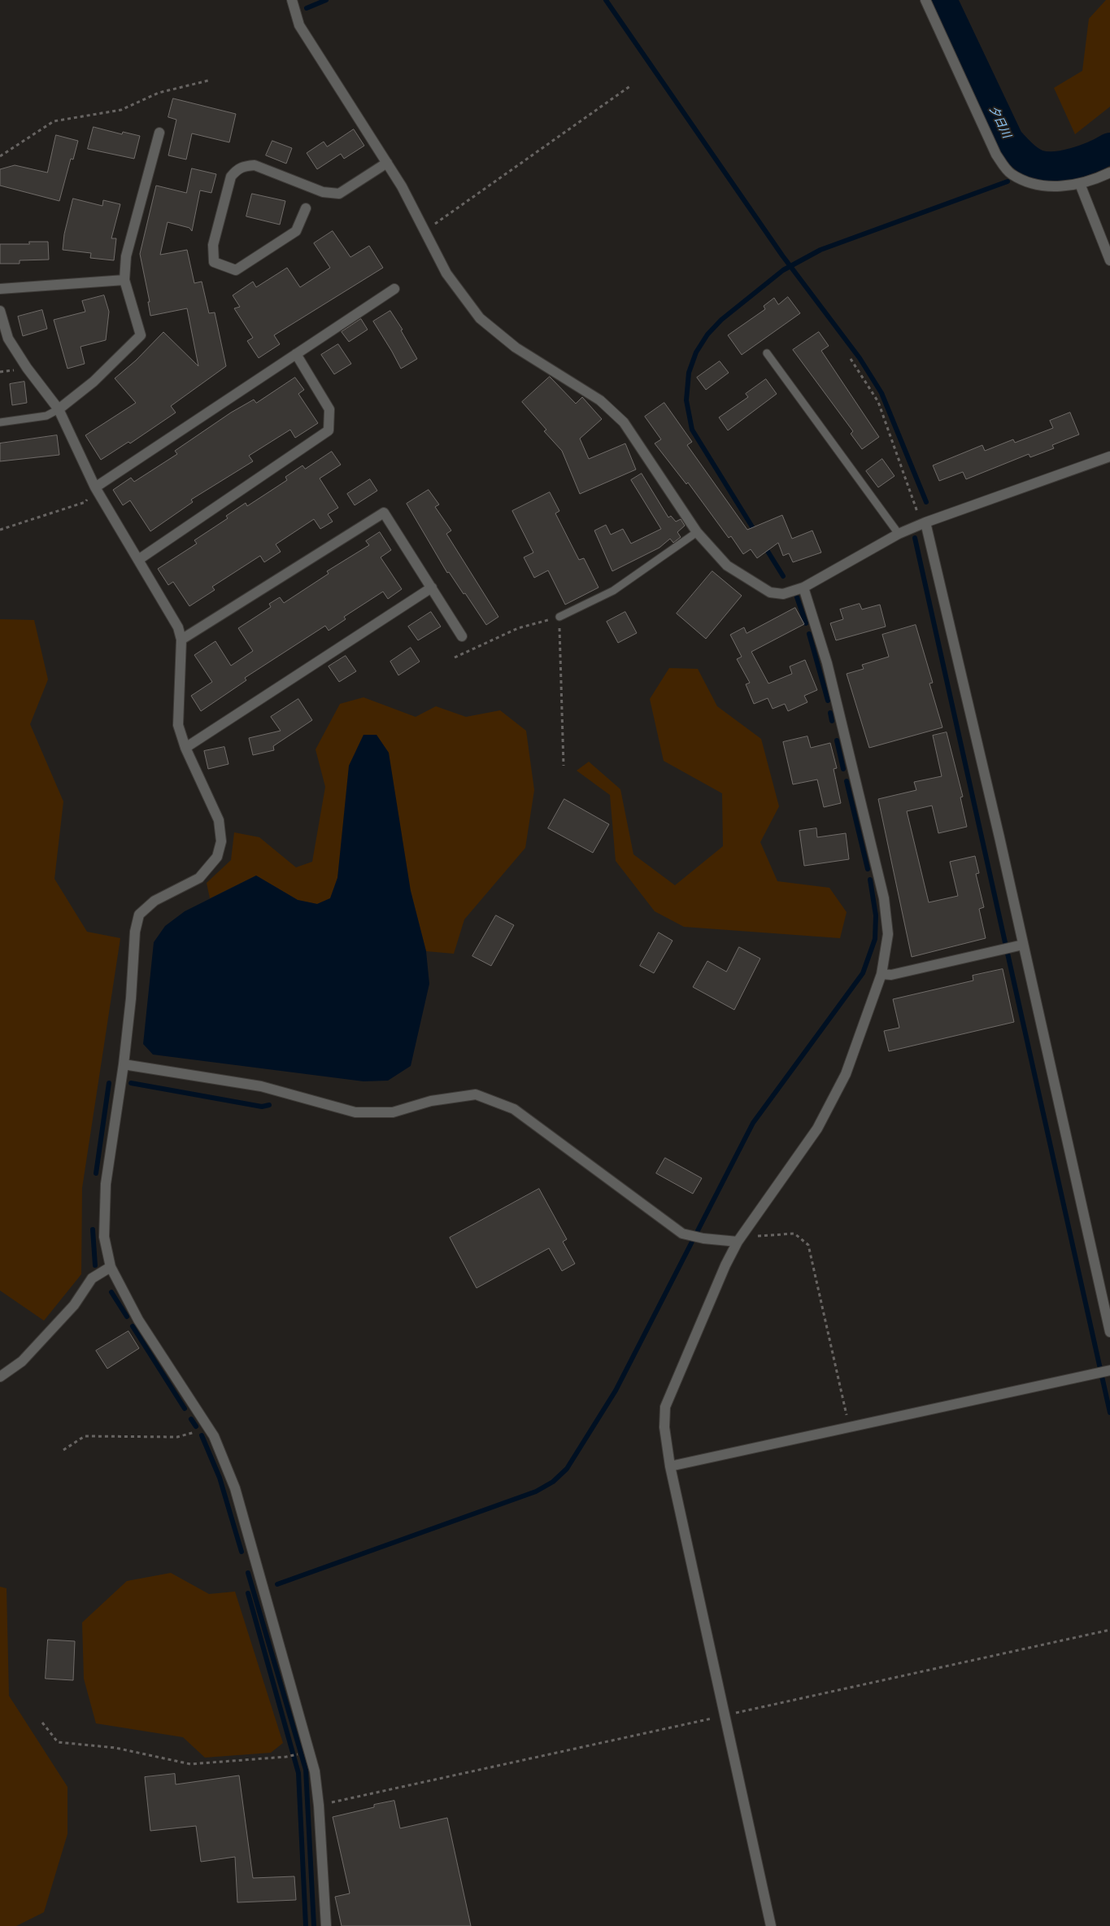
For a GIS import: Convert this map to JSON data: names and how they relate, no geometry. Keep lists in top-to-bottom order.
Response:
{
  "water": ["夕日川"]
}
